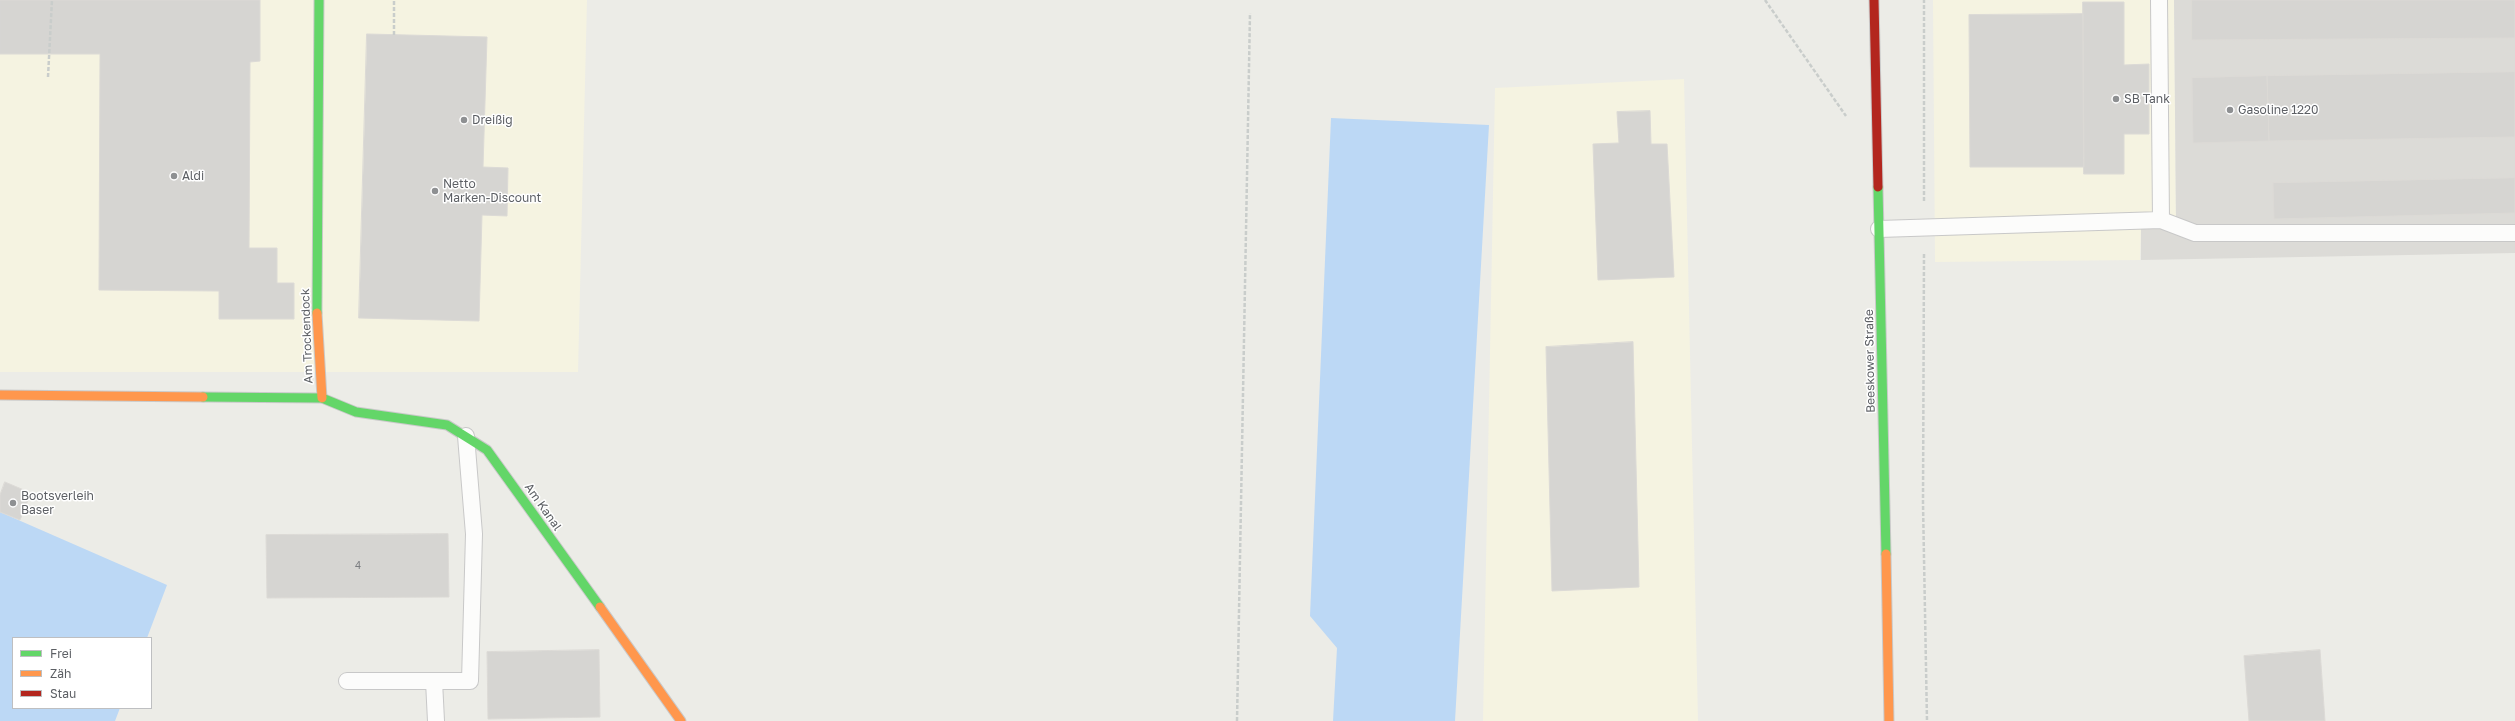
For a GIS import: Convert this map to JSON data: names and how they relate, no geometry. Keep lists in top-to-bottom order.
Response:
{
  "streets": {
    "street": ["Am Trockendock", "Beeskower Straße", "Am Kanal"]
  },
  "crossings": [
    ["Am Trockendock", "Am Kanal"]
  ],
  "places": [
    "SB Tank",
    "Gasoline 1220",
    "Dreißig",
    "Aldi",
    "Netto Marken-Discount",
    "Bootsverleih Baser"
  ],
  "house_numbers": ["4"],
  "legend": ["Frei", "Zäh", "Stau"]
}
